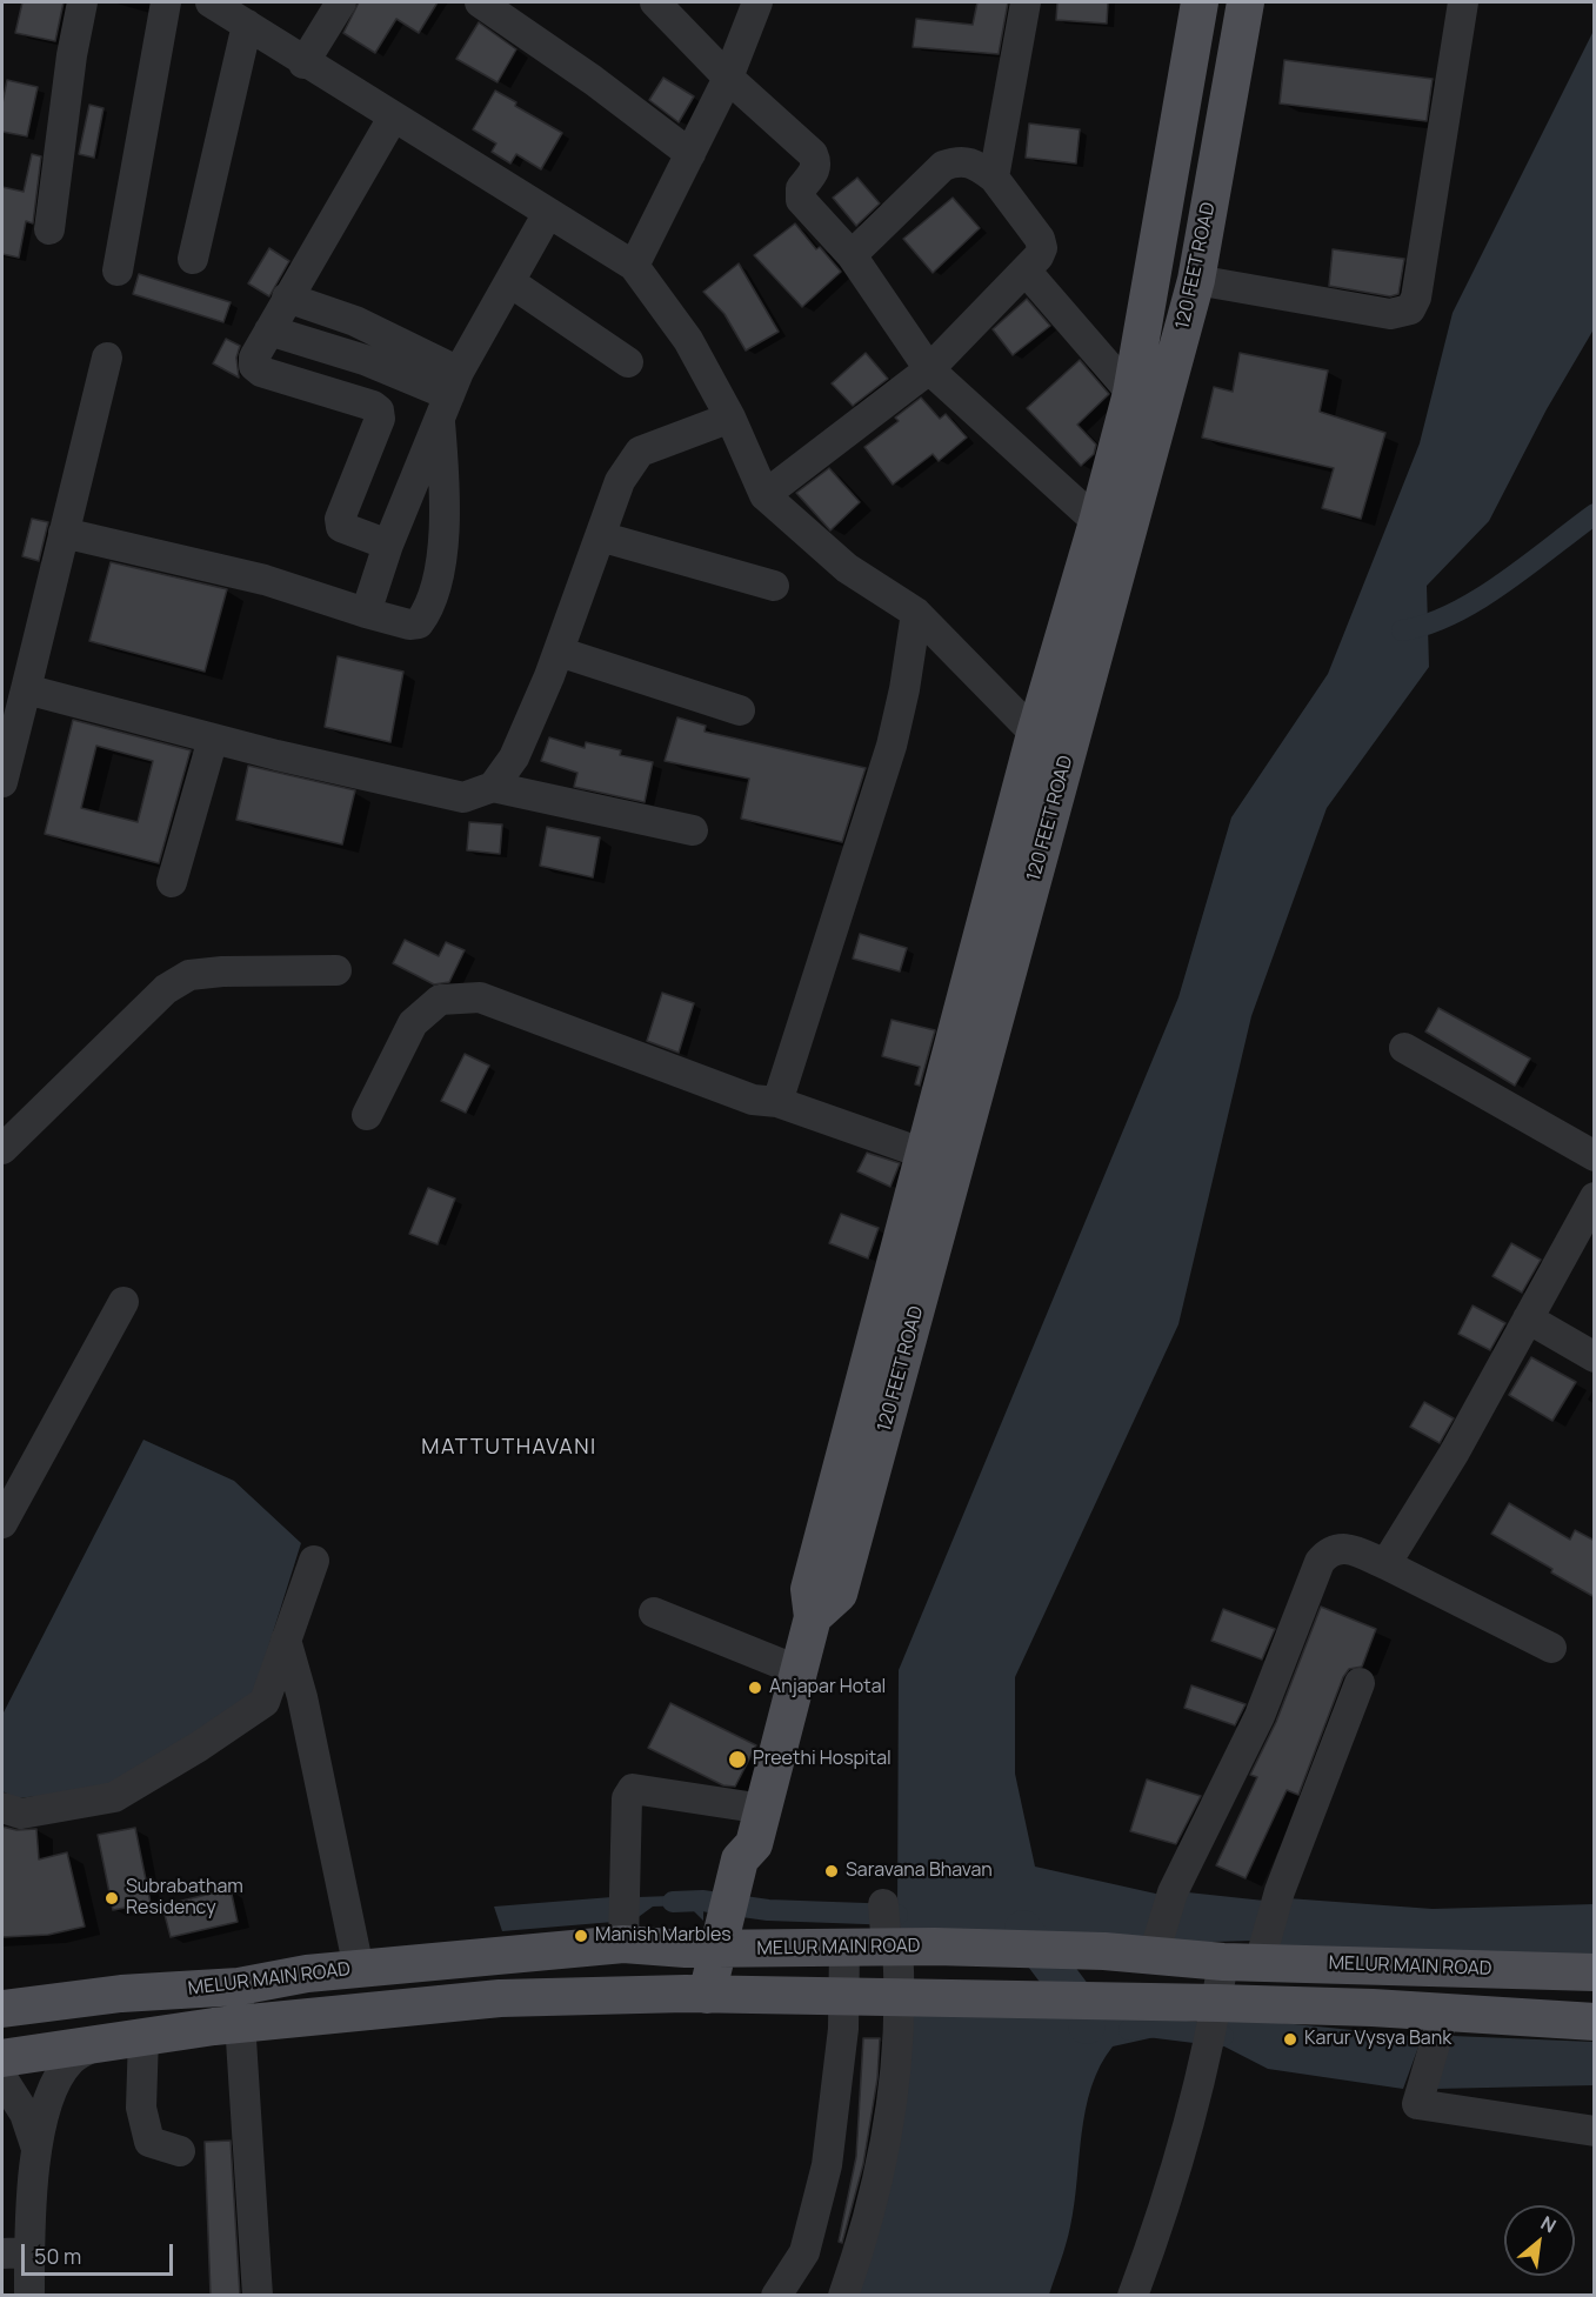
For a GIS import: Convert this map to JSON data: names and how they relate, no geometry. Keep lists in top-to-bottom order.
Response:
{
  "streets": {
    "main road": ["120 FEET ROAD", "MELUR MAIN ROAD"]
  },
  "crossings": [
    ["120 FEET ROAD", "MELUR MAIN ROAD"]
  ],
  "districts": ["MATTUTHAVANI"],
  "places": [
    "Anjapar Hotal",
    "Preethi Hospital",
    "Saravana Bhavan",
    "Subrabatham Residency",
    "Manish Marbles",
    "Karur Vysya Bank"
  ],
  "scale_bar": "50 m",
  "north": "top right"
}
